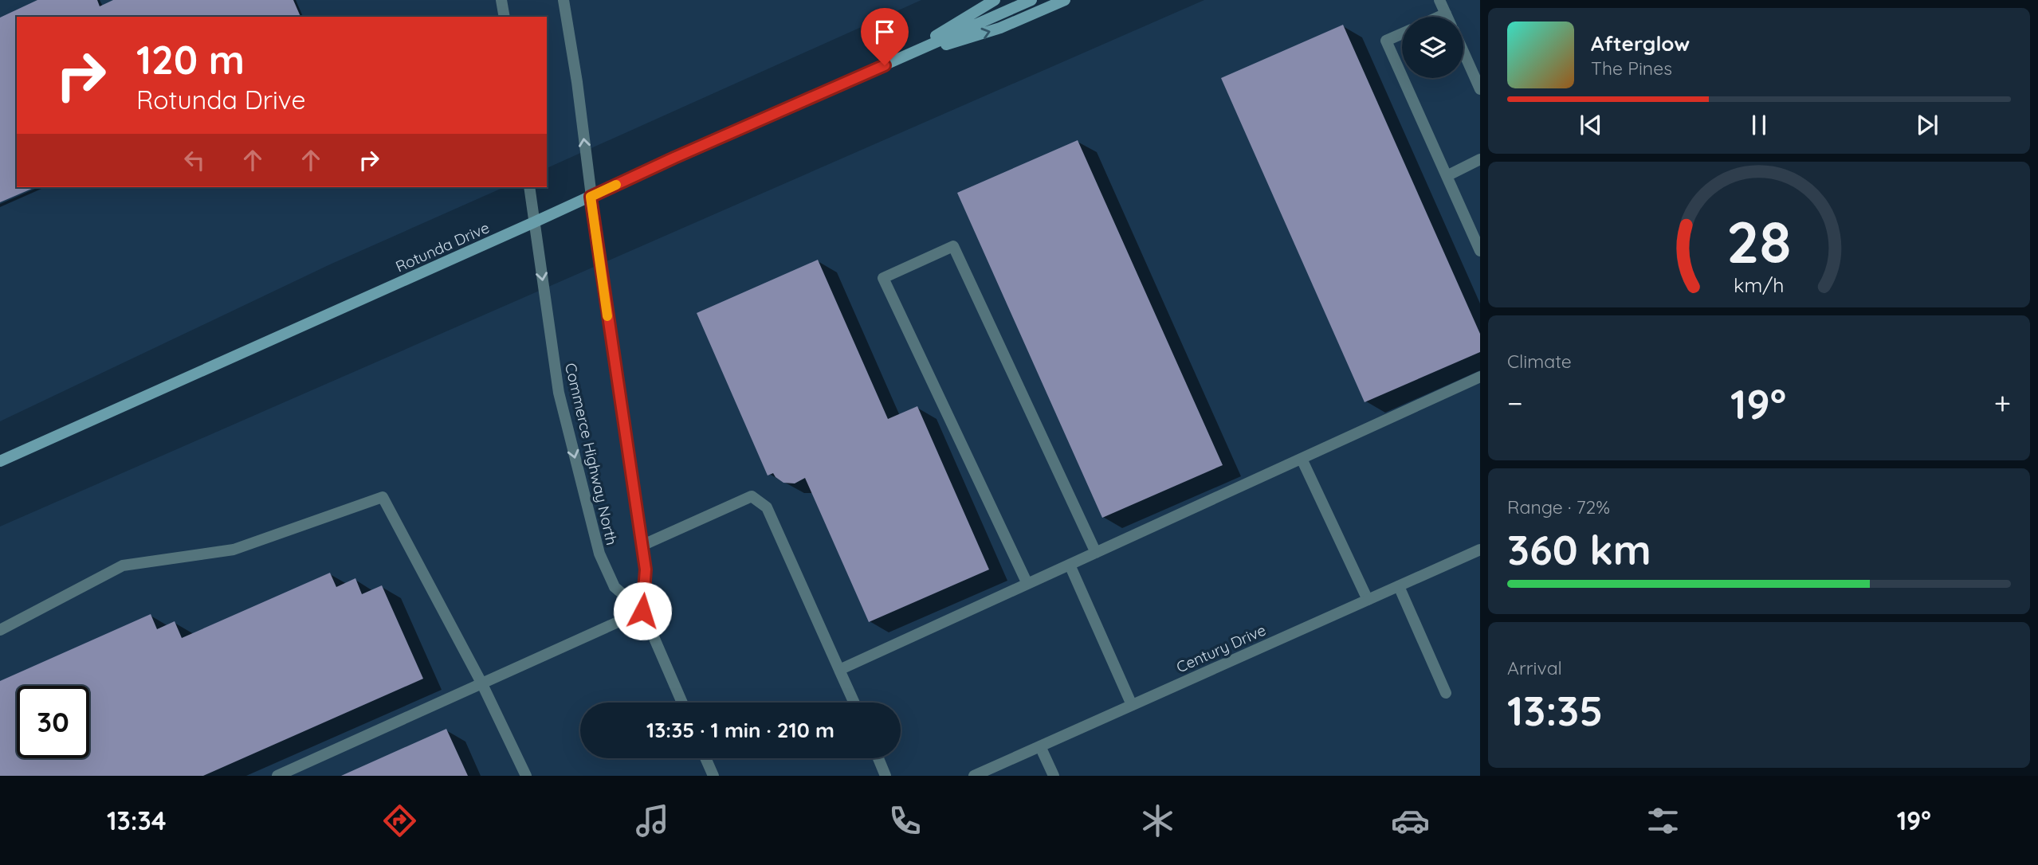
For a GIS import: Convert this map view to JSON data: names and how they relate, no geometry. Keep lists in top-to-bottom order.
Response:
{
  "streets": {
    "main road": ["Rotunda Drive"],
    "street": ["Commerce Highway North", "Century Drive"]
  },
  "crossings": [
    ["Rotunda Drive", "Commerce Highway North"]
  ],
  "page": {
    "turn": ["120 m", "Rotunda Drive"],
    "song": ["Afterglow", "The Pines"],
    "tile": [
      "Climate",
      ["Range · 72%", "360 km"],
      ["Arrival", "13:35"]
    ],
    "heat": ["−", "19°", "+"],
    "limit": "30",
    "trip": "13:35 · 1 min · 210 m",
    "tabs": ["13:34", "19°"],
    "gauge": ["28", "km/h"]
  }
}
